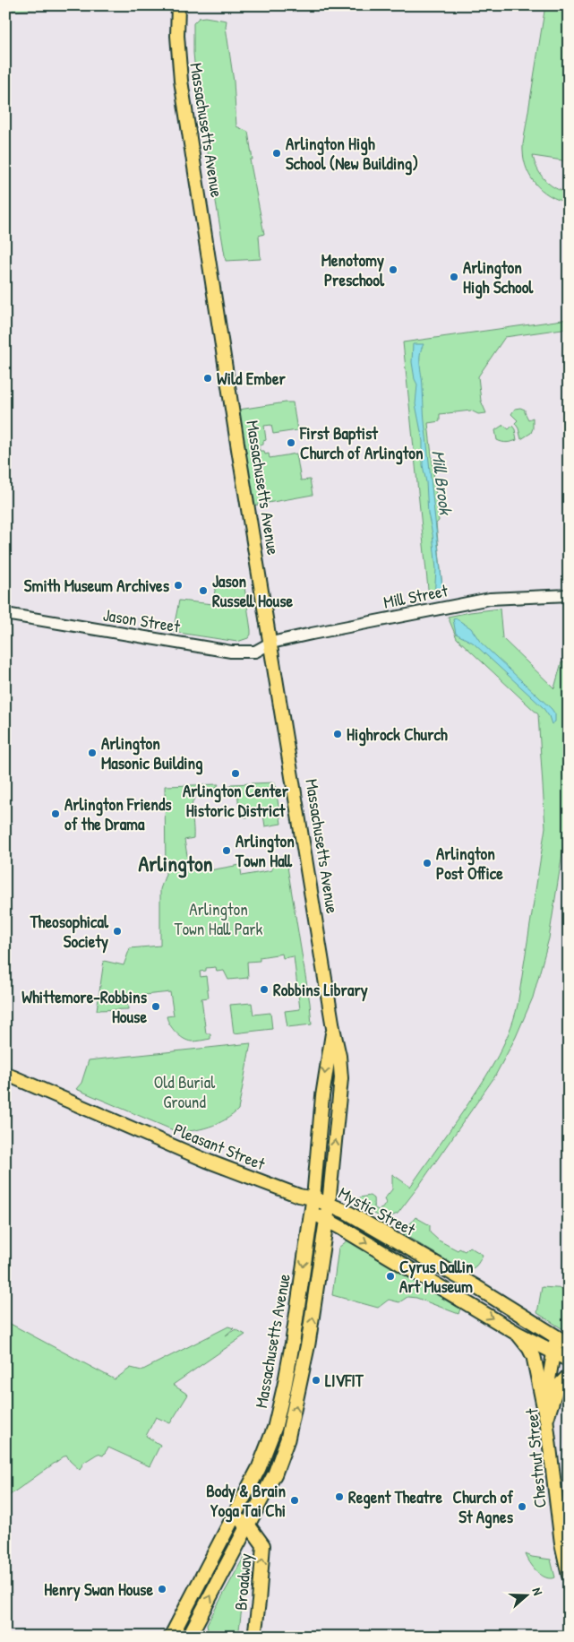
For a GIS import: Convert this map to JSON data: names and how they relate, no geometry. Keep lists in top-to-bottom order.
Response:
{
  "streets": {
    "highway": ["Massachusetts Avenue", "Mystic Street"],
    "main road": [
      "Mill Street",
      "Jason Street",
      "Pleasant Street",
      "Chestnut Street",
      "Broadway"
    ]
  },
  "crossings": [
    ["Massachusetts Avenue", "Mill Street"],
    ["Massachusetts Avenue", "Jason Street"],
    ["Massachusetts Avenue", "Mystic Street"],
    ["Massachusetts Avenue", "Broadway"],
    ["Mill Street", "Jason Street"],
    ["Pleasant Street", "Mystic Street"],
    ["Mystic Street", "Chestnut Street"]
  ],
  "one_way": ["Broadway"],
  "districts": ["Arlington"],
  "water": ["Mill Brook"],
  "parks": ["Arlington Town Hall Park", "Old Burial Ground"],
  "places": [
    "Arlington High School (New Building)",
    "Menotomy Preschool",
    "Arlington High School",
    "Wild Ember",
    "First Baptist Church of Arlington",
    "Smith Museum Archives",
    "Jason Russell House",
    "Highrock Church",
    "Arlington Masonic Building",
    "Arlington Center Historic District",
    "Arlington Friends of the Drama",
    "Arlington Town Hall",
    "Arlington Post Office",
    "Theosophical Society",
    "Robbins Library",
    "Whittemore-Robbins House",
    "Cyrus Dallin Art Museum",
    "LIVFIT",
    "Regent Theatre",
    "Body & Brain Yoga Tai Chi",
    "Church of St Agnes",
    "Henry Swan House"
  ],
  "north": "right"
}
